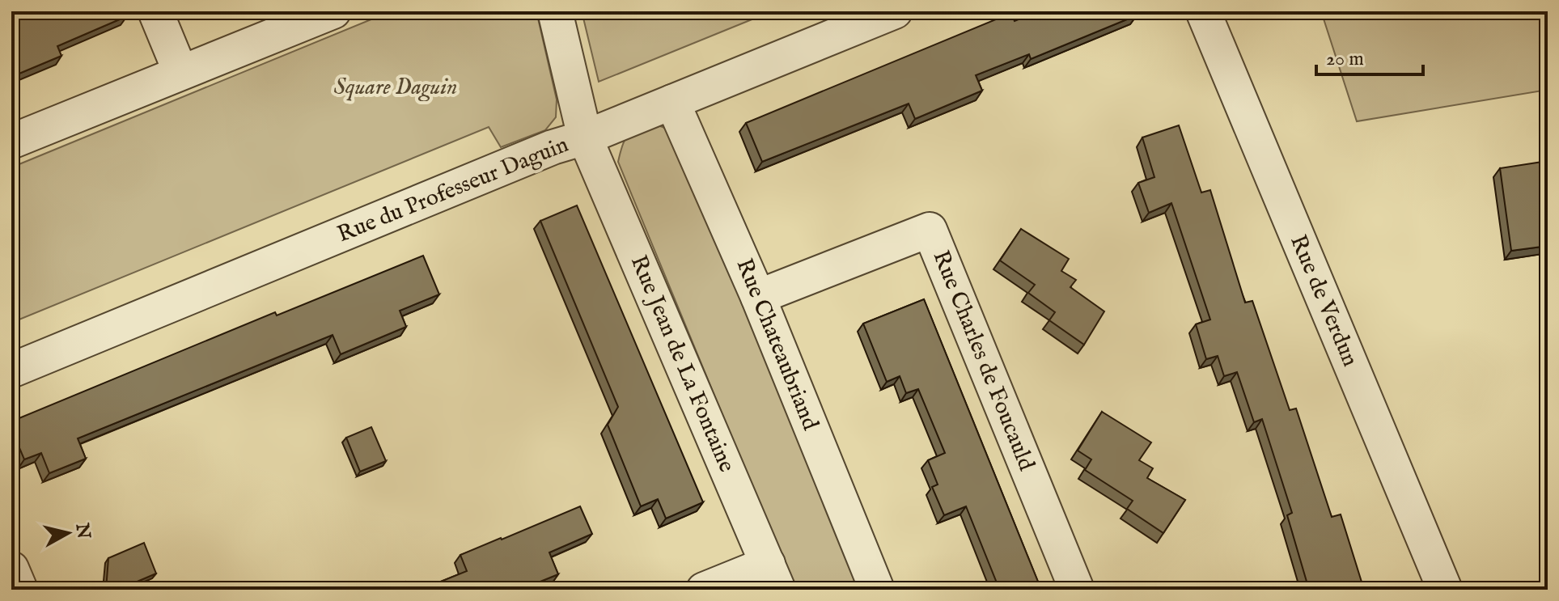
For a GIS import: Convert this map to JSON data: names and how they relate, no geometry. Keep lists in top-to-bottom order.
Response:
{
  "streets": {
    "street": [
      "Rue du Professeur Daguin",
      "Rue de Verdun",
      "Rue Chateaubriand",
      "Rue Charles de Foucauld",
      "Rue Jean de La Fontaine"
    ]
  },
  "crossings": [
    ["Rue du Professeur Daguin", "Rue Chateaubriand"],
    ["Rue du Professeur Daguin", "Rue Jean de La Fontaine"],
    ["Rue Chateaubriand", "Rue Charles de Foucauld"]
  ],
  "parks": ["Square Daguin"],
  "scale_bar": "20 m",
  "north": "right"
}
